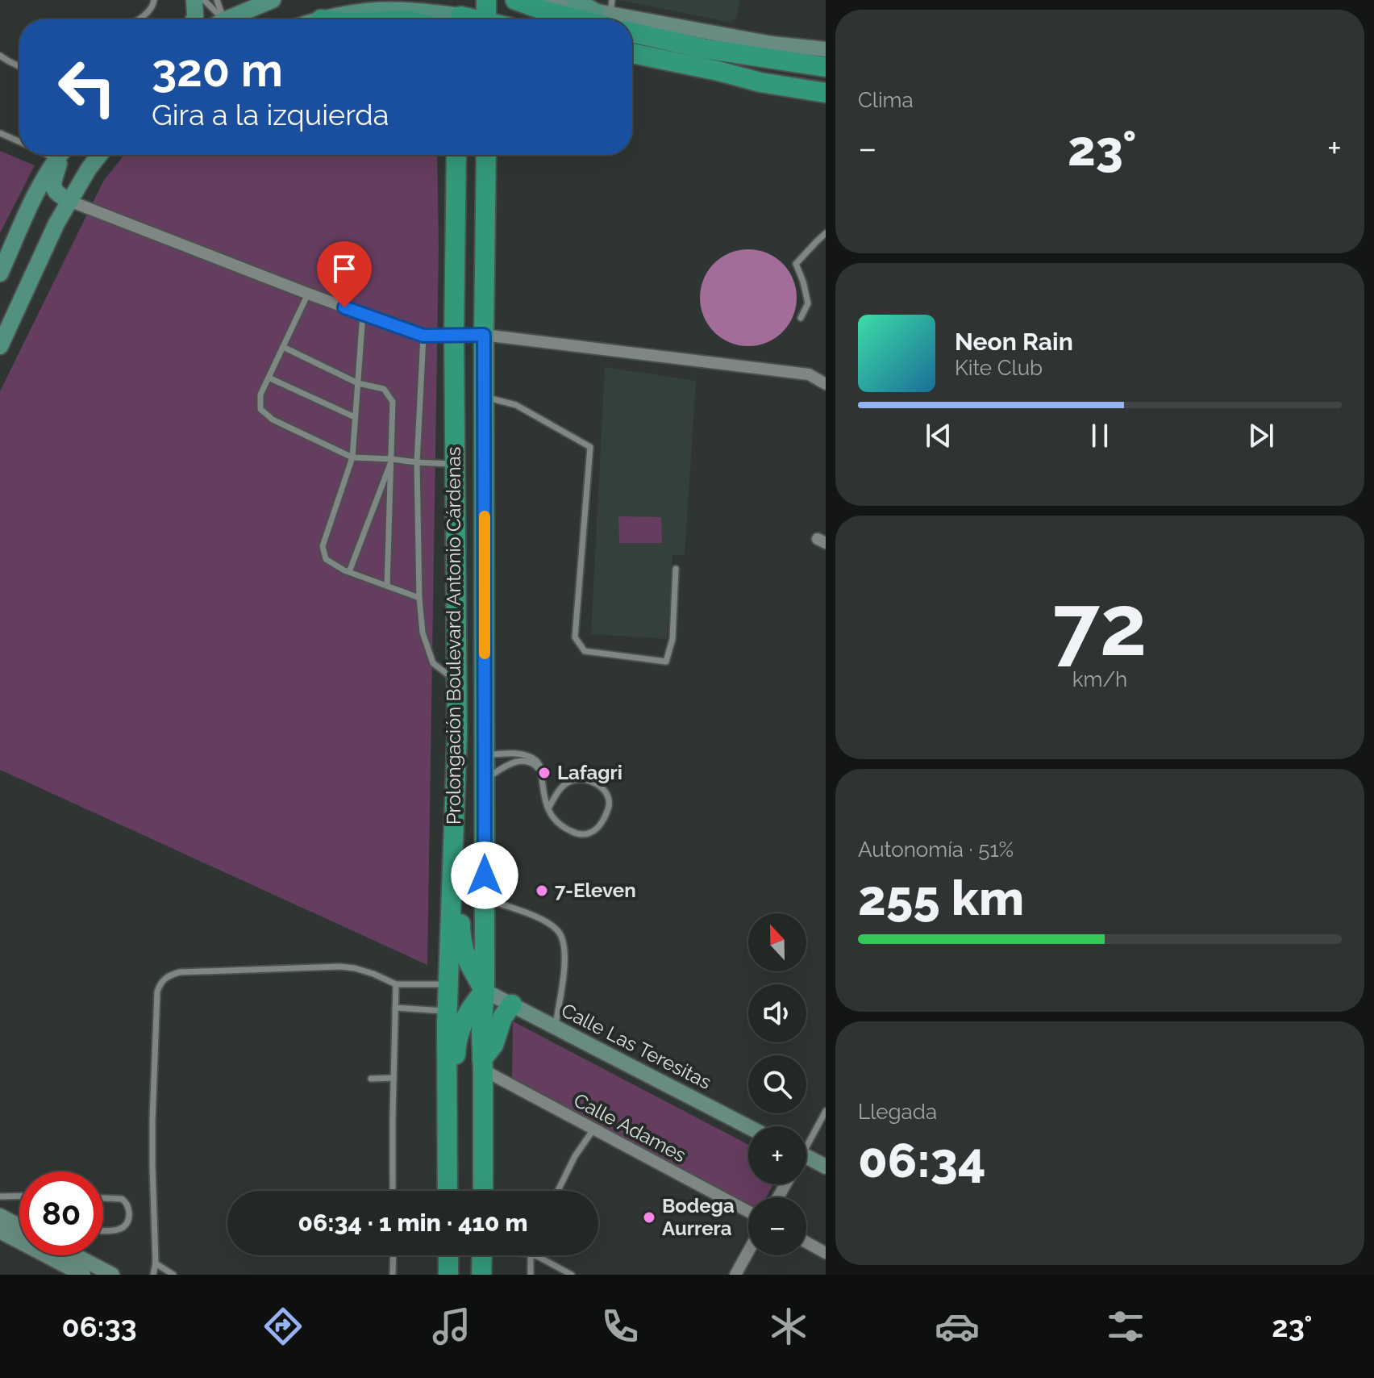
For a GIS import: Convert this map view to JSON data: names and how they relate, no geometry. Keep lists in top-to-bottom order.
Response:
{
  "streets": {
    "highway": ["Prolongación Boulevard Antonio Cárdenas"],
    "street": ["Calle Las Teresitas", "Calle Adames"]
  },
  "crossings": [
    ["Prolongación Boulevard Antonio Cárdenas", "Calle Las Teresitas"],
    ["Prolongación Boulevard Antonio Cárdenas", "Calle Adames"]
  ],
  "places": ["Lafagri", "7-Eleven", "Bodega Aurrera"],
  "north": "top",
  "page": {
    "tile": [
      "Clima",
      ["72", "km/h"],
      ["Autonomía · 51%", "255 km"],
      ["Llegada", "06:34"]
    ],
    "turn": ["320 m", "Gira a la izquierda"],
    "heat": ["−", "23°", "+"],
    "song": ["Neon Rain", "Kite Club"],
    "map_buttons": ["+", "−"],
    "limit": "80",
    "trip": "06:34 · 1 min · 410 m",
    "tabs": ["06:33", "23°"]
  }
}
